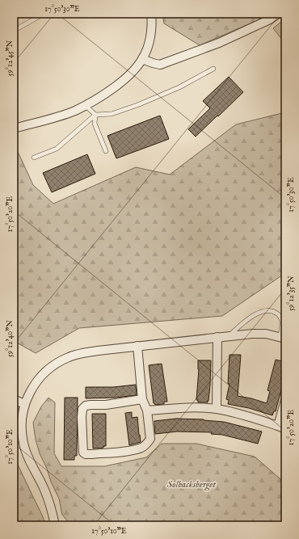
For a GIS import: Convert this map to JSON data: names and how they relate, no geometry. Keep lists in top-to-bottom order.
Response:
{
  "parks": ["Solbacksberget"],
  "coordinates": [
    "17°50'30\"E",
    "59°12'45\"N",
    "17°50'20\"E",
    "59°12'35\"N",
    "59°12'40\"N",
    "17°50'10\"E"
  ]
}
